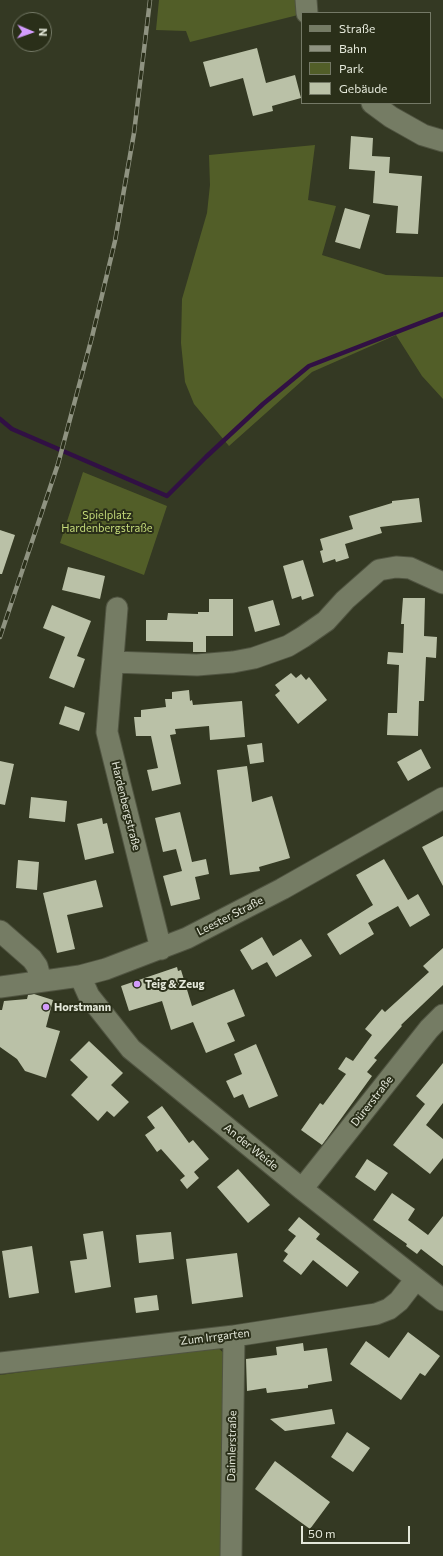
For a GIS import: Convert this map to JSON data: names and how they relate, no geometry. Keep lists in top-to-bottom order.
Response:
{
  "streets": {
    "street": [
      "Hardenbergstraße",
      "Leester Straße",
      "Dürerstraße",
      "An der Weide",
      "Zum Irrgarten",
      "Daimlerstraße"
    ]
  },
  "crossings": [
    ["Hardenbergstraße", "Leester Straße"],
    ["Leester Straße", "An der Weide"],
    ["Dürerstraße", "An der Weide"],
    ["An der Weide", "Zum Irrgarten"],
    ["Zum Irrgarten", "Daimlerstraße"]
  ],
  "parks": ["Spielplatz Hardenbergstraße"],
  "places": ["Teig & Zeug", "Horstmann"],
  "legend": [
    "Straße",
    "Bahn",
    "Park",
    "Gebäude"
  ],
  "scale_bar": "50 m",
  "north": "right"
}
